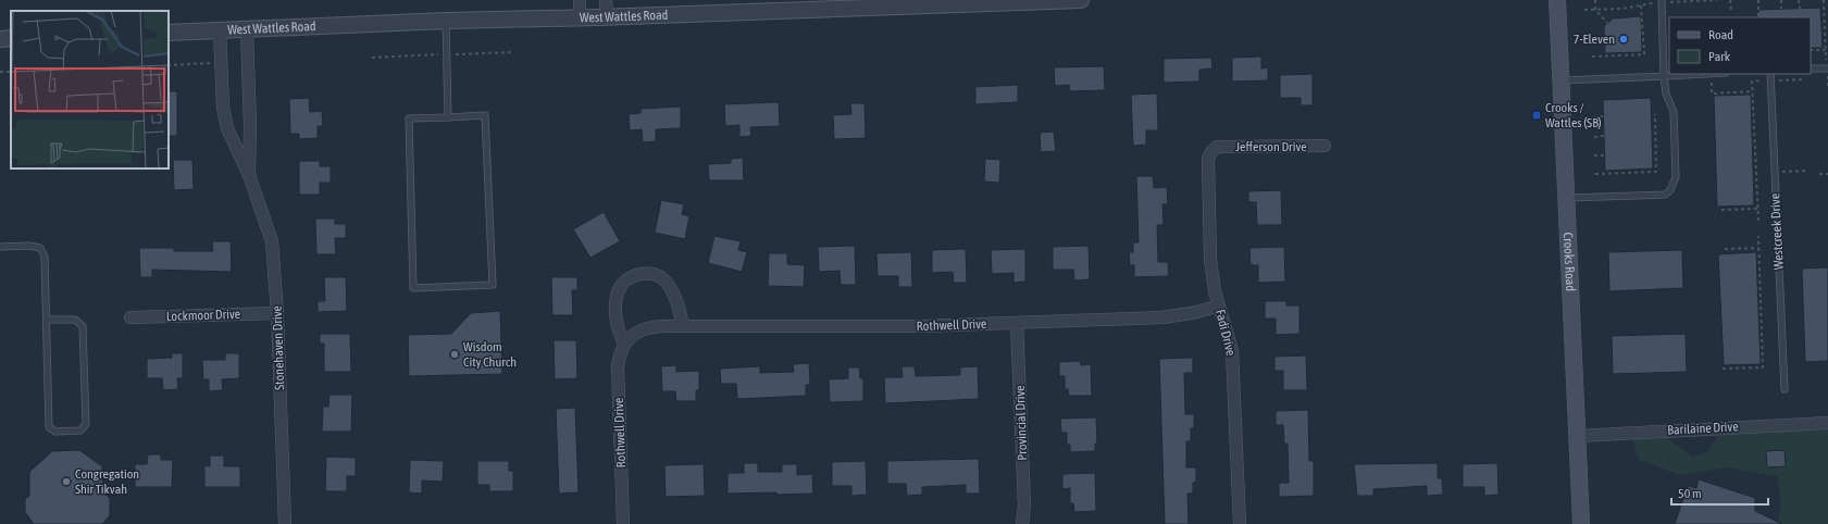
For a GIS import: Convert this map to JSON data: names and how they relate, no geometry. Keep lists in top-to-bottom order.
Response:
{
  "streets": {
    "main road": ["Crooks Road"],
    "street": [
      "West Wattles Road",
      "Jefferson Drive",
      "Lockmoor Drive",
      "Rothwell Drive",
      "Fadi Drive",
      "Stonehaven Drive",
      "Provincial Drive",
      "Barilaine Drive"
    ],
    "lane": ["Westcreek Drive"]
  },
  "crossings": [
    ["West Wattles Road", "Stonehaven Drive"],
    ["Jefferson Drive", "Fadi Drive"],
    ["Crooks Road", "Barilaine Drive"],
    ["Lockmoor Drive", "Stonehaven Drive"],
    ["Rothwell Drive", "Fadi Drive"],
    ["Rothwell Drive", "Provincial Drive"]
  ],
  "places": {
    "other": ["7-Eleven", "Wisdom City Church", "Congregation Shir Tikvah"],
    "transit": ["Crooks / Wattles (SB)"]
  },
  "legend": ["Road", "Park"],
  "scale_bar": "50 m"
}
